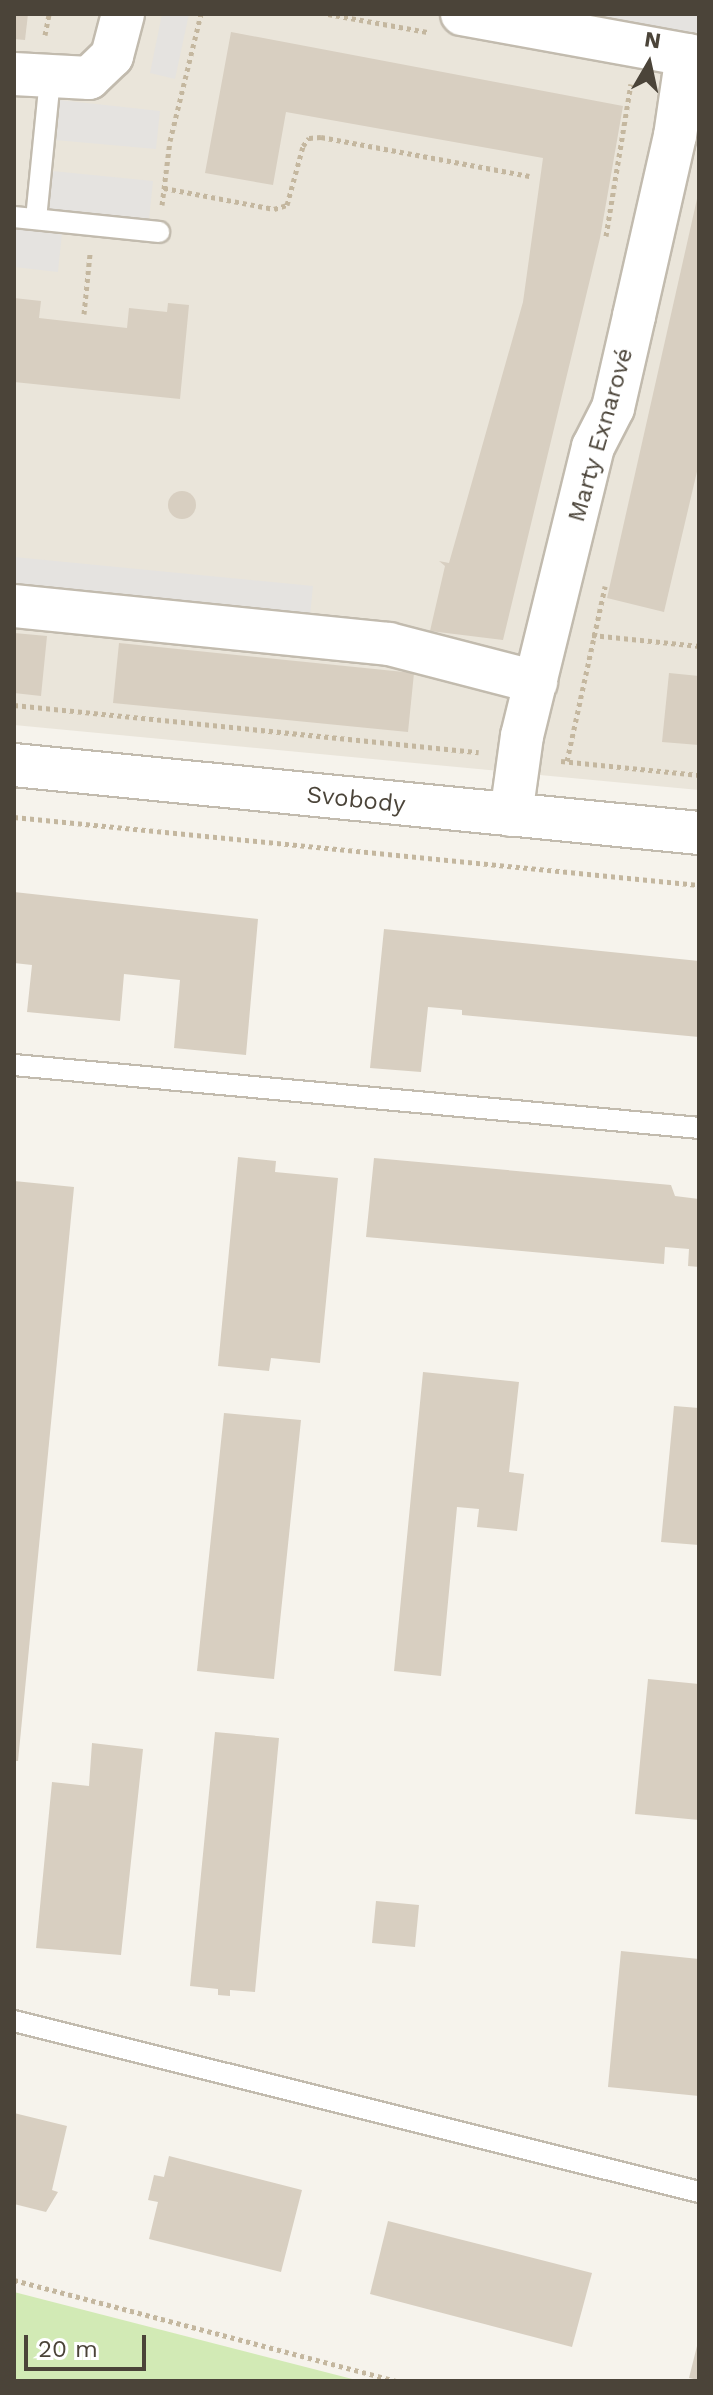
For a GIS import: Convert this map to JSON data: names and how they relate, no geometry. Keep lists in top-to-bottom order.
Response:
{
  "streets": {
    "street": ["Marty Exnarové", "Svobody"]
  },
  "crossings": [
    ["Marty Exnarové", "Svobody"]
  ],
  "scale_bar": "20 m",
  "north": "top"
}
